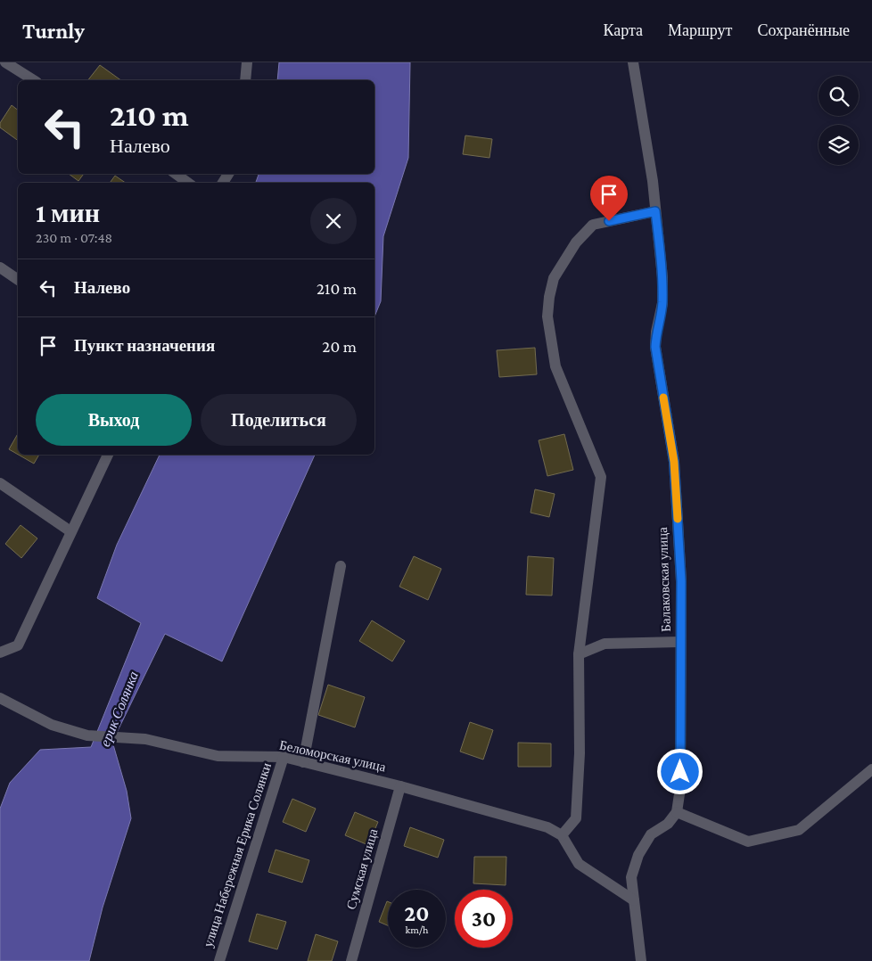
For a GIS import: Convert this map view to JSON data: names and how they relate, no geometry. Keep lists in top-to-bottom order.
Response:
{
  "streets": {
    "street": [
      "Балаковская улица",
      "Беломорская улица",
      "улица Набережная Ерика Солянки",
      "Сумская улица"
    ]
  },
  "crossings": [
    ["Беломорская улица", "улица Набережная Ерика Солянки"],
    ["Беломорская улица", "Сумская улица"]
  ],
  "water": ["ерик Солянка"],
  "page": {
    "header": "Turnly",
    "nav": ["Карта", "Маршрут", "Сохранённые"],
    "turn": ["210 m", "Налево"],
    "heading": ["1 мин", "230 m · 07:48"],
    "list": [
      {
        "name": "Налево",
        "value": "210 m"
      },
      {
        "name": "Пункт назначения",
        "value": "20 m"
      }
    ],
    "buttons": ["Выход", "Поделиться"],
    "speed": "20 km/h",
    "limit": "30"
  }
}
